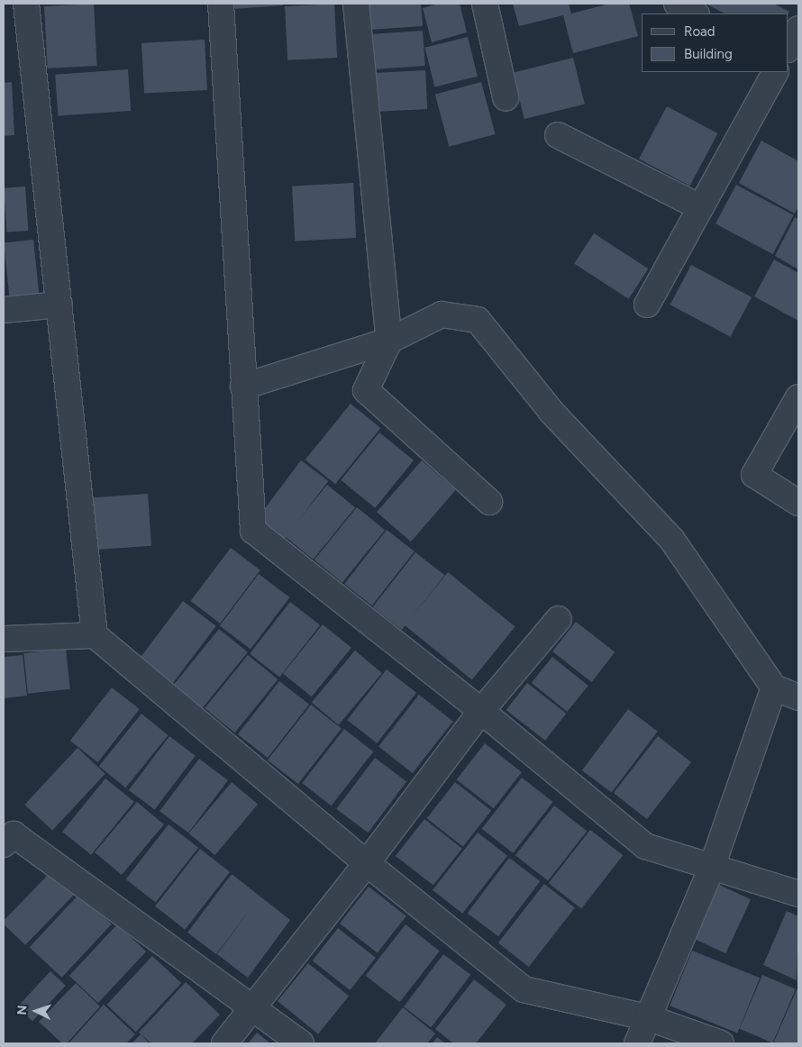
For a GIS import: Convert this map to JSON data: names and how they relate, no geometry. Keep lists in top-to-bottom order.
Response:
{
  "legend": ["Road", "Building"],
  "north": "left"
}
